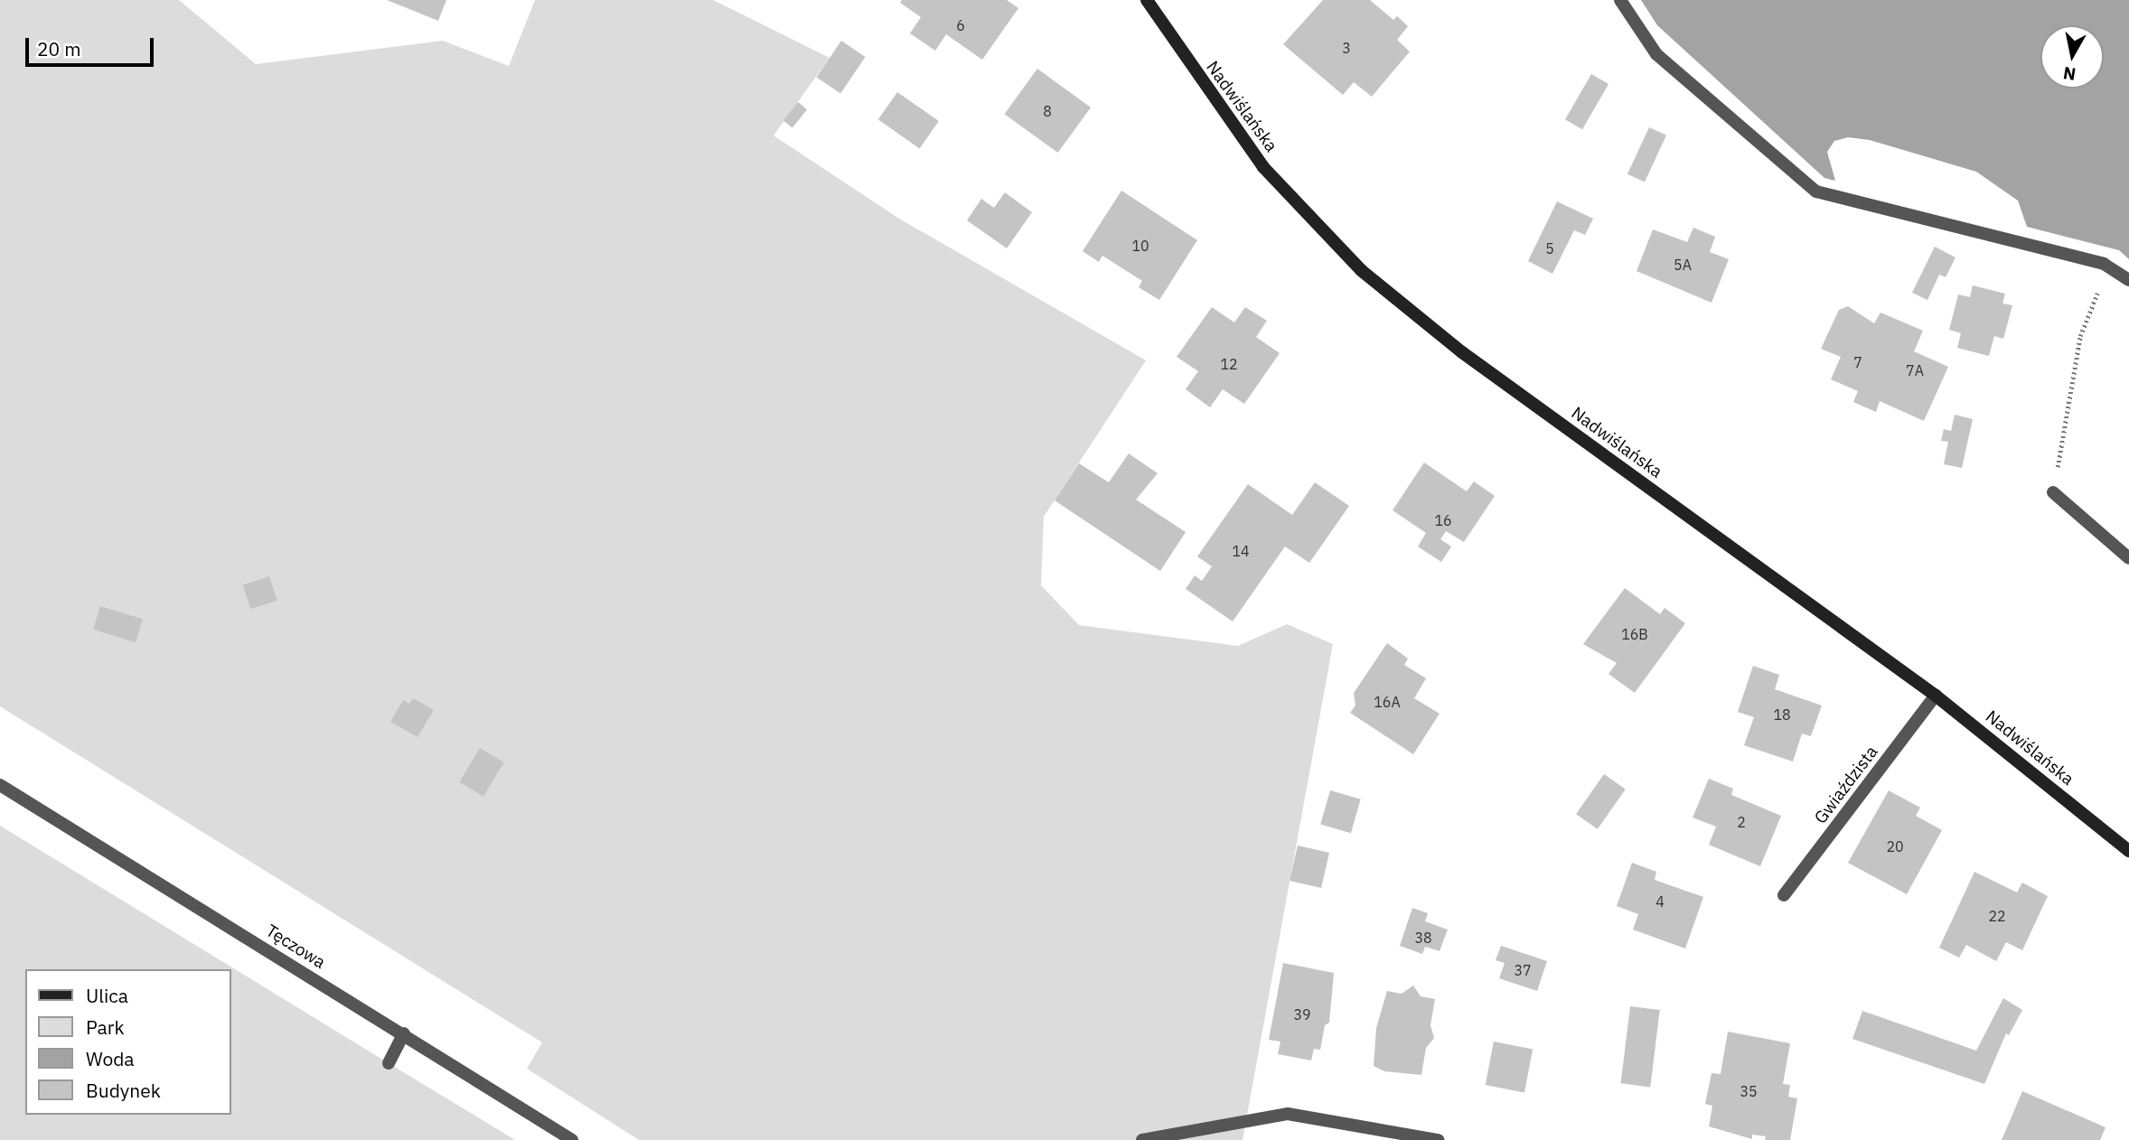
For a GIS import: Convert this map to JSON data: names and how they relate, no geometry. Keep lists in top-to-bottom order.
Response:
{
  "streets": {
    "street": ["Nadwiślańska", "Gwiaździsta", "Tęczowa"]
  },
  "crossings": [
    ["Nadwiślańska", "Gwiaździsta"]
  ],
  "house_numbers": [
    "6",
    "3",
    "8",
    "10",
    "5",
    "5A",
    "7",
    "12",
    "7A",
    "16",
    "14",
    "16B",
    "16A",
    "18",
    "2",
    "20",
    "4",
    "22",
    "38",
    "37",
    "39",
    "35"
  ],
  "legend": [
    "Ulica",
    "Park",
    "Woda",
    "Budynek"
  ],
  "scale_bar": "20 m",
  "north": "bottom"
}
